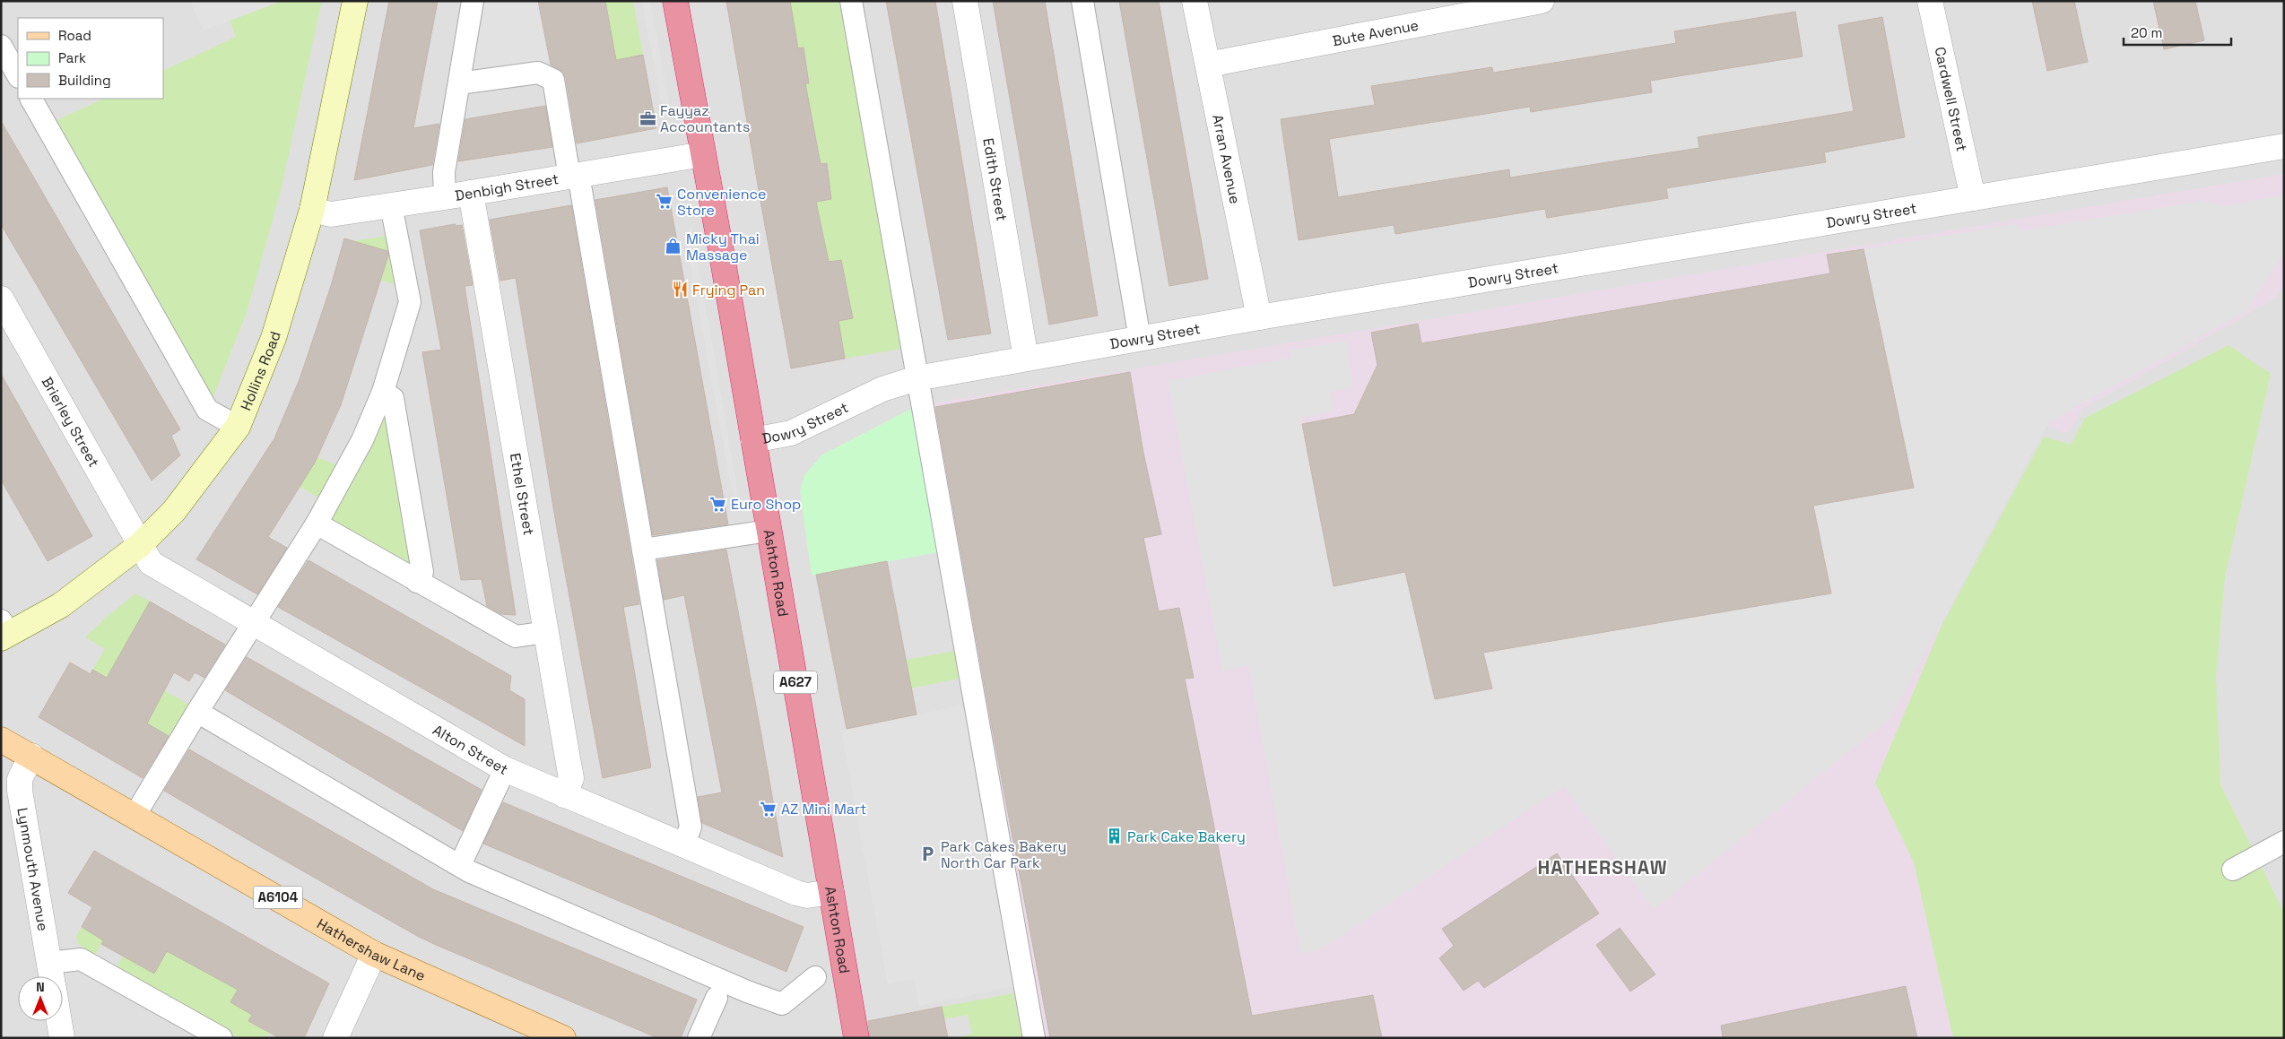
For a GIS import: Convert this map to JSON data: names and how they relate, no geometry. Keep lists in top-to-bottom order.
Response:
{
  "streets": {
    "highway": ["Ashton Road", "A627"],
    "main road": ["A6104", "Hathershaw Lane"],
    "street": [
      "Bute Avenue",
      "Cardwell Street",
      "Arran Avenue",
      "Edith Street",
      "Denbigh Street",
      "Dowry Street",
      "Hollins Road",
      "Brierley Street",
      "Ethel Street",
      "Alton Street",
      "Lynmouth Avenue"
    ]
  },
  "crossings": [
    ["Bute Avenue", "Arran Avenue"],
    ["Cardwell Street", "Dowry Street"],
    ["Arran Avenue", "Dowry Street"],
    ["Edith Street", "Dowry Street"],
    ["Denbigh Street", "Hollins Road"],
    ["Denbigh Street", "Ethel Street"],
    ["Denbigh Street", "Ashton Road"],
    ["Dowry Street", "Ashton Road"],
    ["Hollins Road", "Brierley Street"],
    ["Hollins Road", "Alton Street"],
    ["Brierley Street", "Alton Street"],
    ["Ethel Street", "Alton Street"],
    ["Ashton Road", "Alton Street"],
    ["Lynmouth Avenue", "Hathershaw Lane"]
  ],
  "districts": ["HATHERSHAW"],
  "places": {
    "office": ["Fayyaz Accountants"],
    "supermarket": ["Convenience Store", "Euro Shop", "AZ Mini Mart"],
    "shop": ["Micky Thai Massage"],
    "restaurant": ["Frying Pan"],
    "building": ["Park Cake Bakery"],
    "parking": ["Park Cakes Bakery North Car Park"]
  },
  "legend": ["Road", "Park", "Building"],
  "scale_bar": "20 m",
  "north": "top"
}
